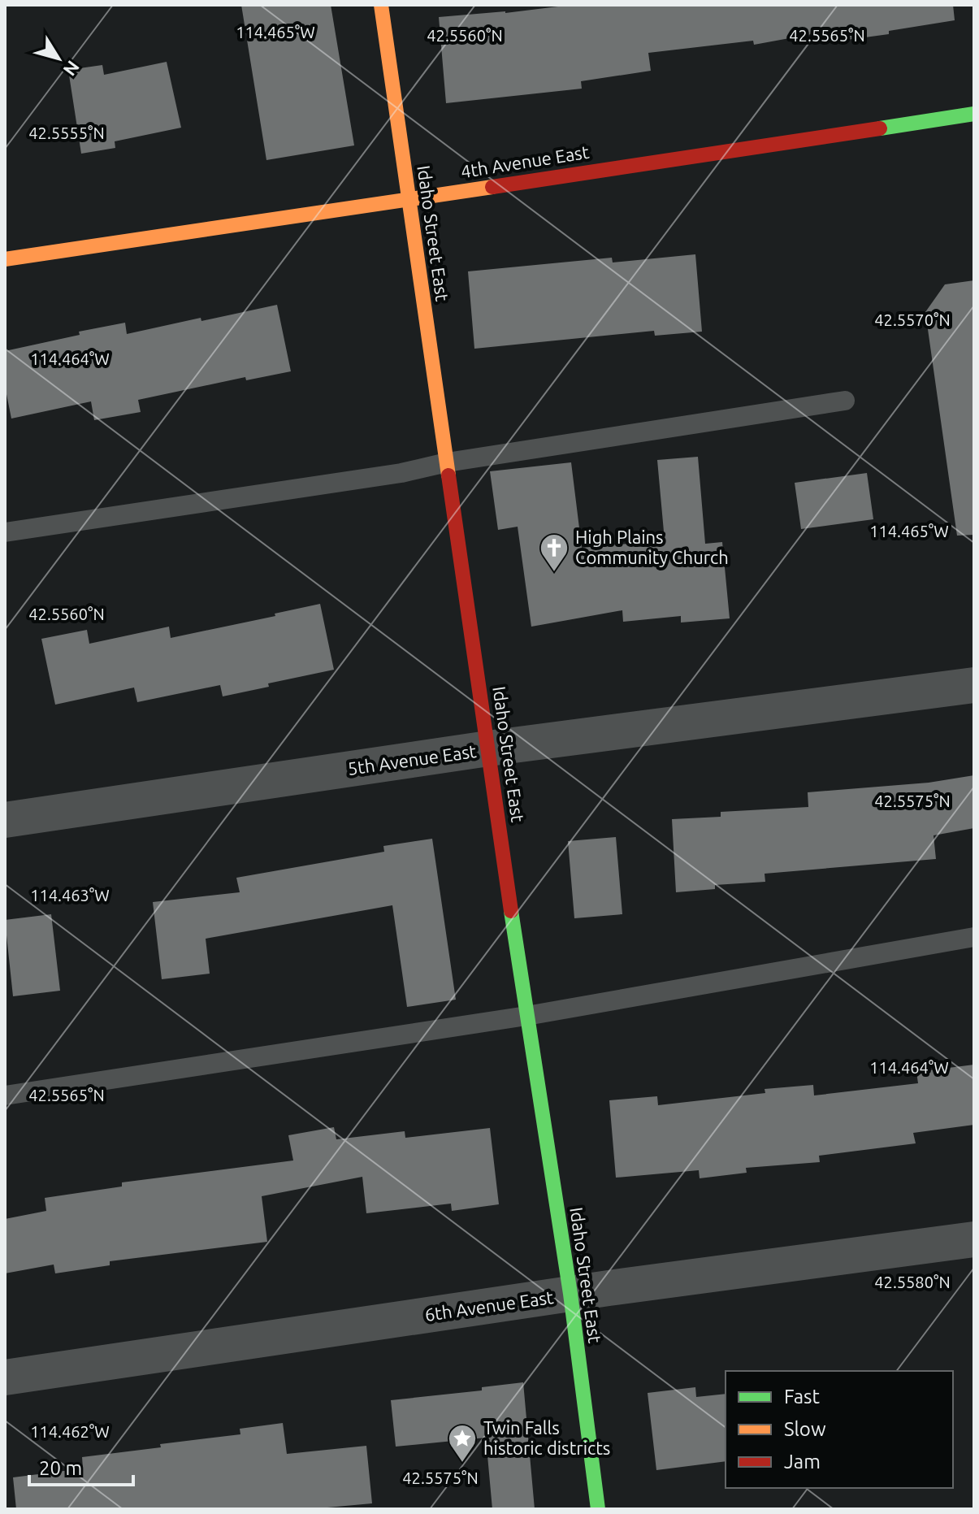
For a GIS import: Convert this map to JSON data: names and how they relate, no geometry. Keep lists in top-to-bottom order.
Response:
{
  "streets": {
    "street": [
      "4th Avenue East",
      "Idaho Street East",
      "5th Avenue East",
      "6th Avenue East"
    ]
  },
  "crossings": [
    ["4th Avenue East", "Idaho Street East"],
    ["Idaho Street East", "5th Avenue East"],
    ["Idaho Street East", "6th Avenue East"]
  ],
  "places": {
    "church": ["High Plains Community Church"],
    "place": ["Twin Falls historic districts"]
  },
  "legend": ["Fast", "Slow", "Jam"],
  "scale_bar": "20 m",
  "north": "bottom right",
  "coordinates": [
    "114.465°W",
    "42.5560°N",
    "42.5565°N",
    "42.5555°N",
    "42.5570°N",
    "114.464°W",
    "42.5575°N",
    "114.463°W",
    "42.5580°N",
    "114.462°W"
  ]
}
